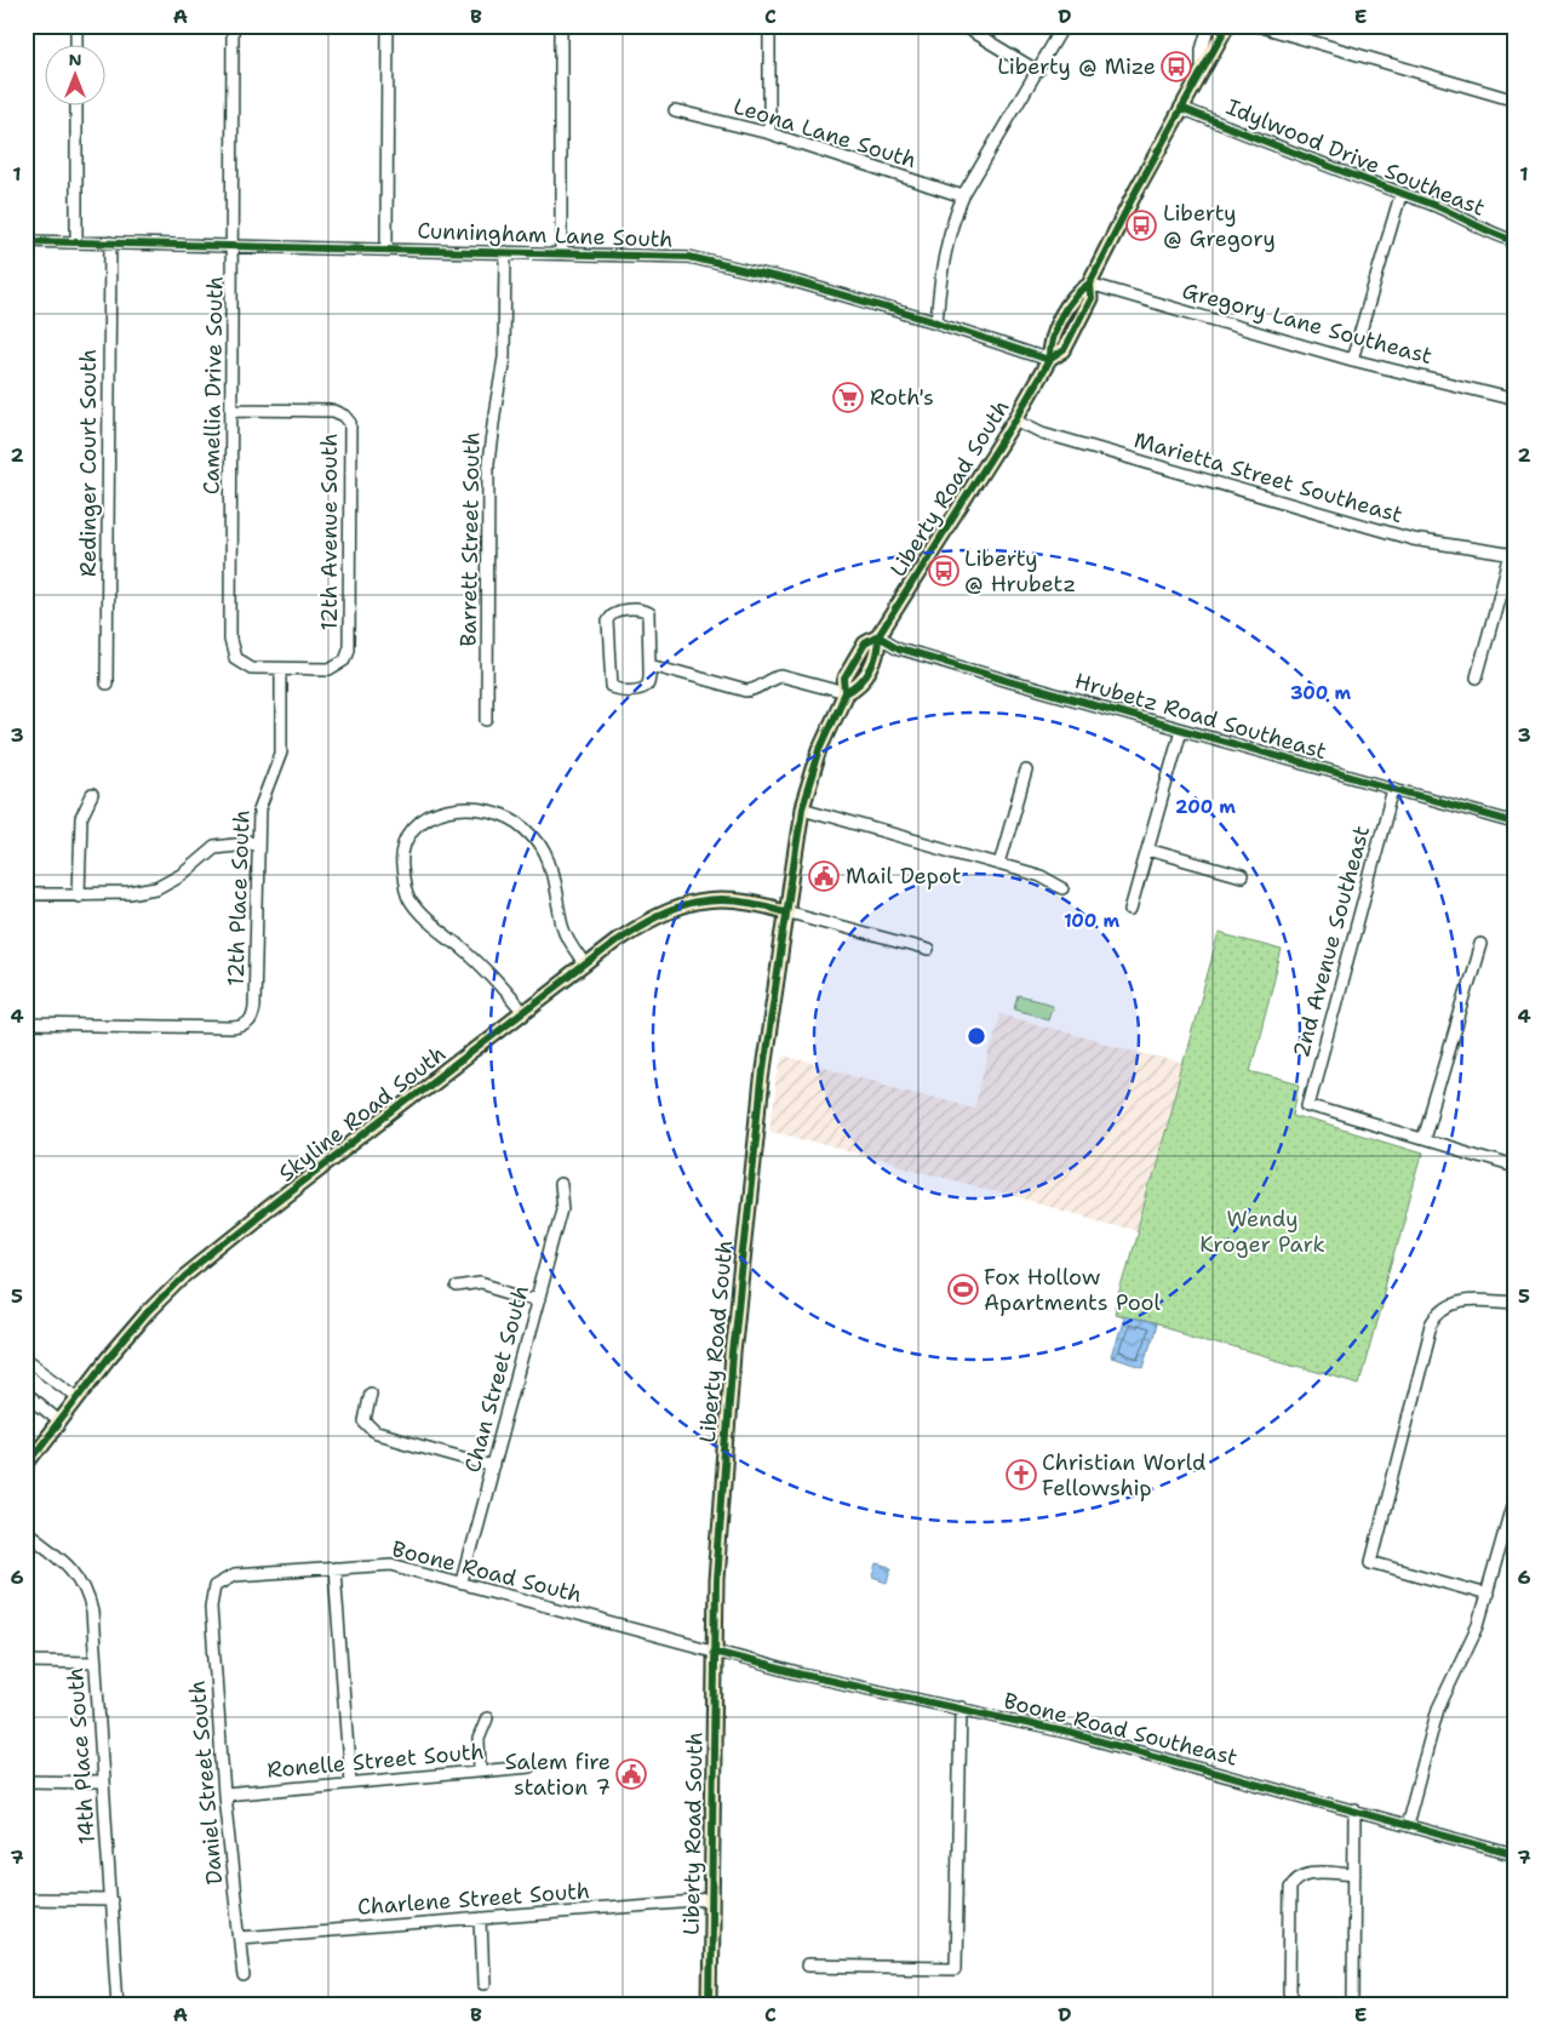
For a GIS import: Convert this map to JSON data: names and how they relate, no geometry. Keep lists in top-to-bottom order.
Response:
{
  "streets": {
    "main road": ["Liberty Road South", "Skyline Road South"],
    "street": [
      "Leona Lane South",
      "Idylwood Drive Southeast",
      "Cunningham Lane South",
      "Gregory Lane Southeast",
      "Camellia Drive South",
      "Redinger Court South",
      "Marietta Street Southeast",
      "12th Avenue South",
      "Barrett Street South",
      "Hrubetz Road Southeast",
      "12th Place South",
      "2nd Avenue Southeast",
      "Chan Street South",
      "Boone Road South",
      "Boone Road Southeast",
      "14th Place South",
      "Ronelle Street South",
      "Daniel Street South",
      "Charlene Street South"
    ]
  },
  "crossings": [
    ["Idylwood Drive Southeast", "Liberty Road South"],
    ["Cunningham Lane South", "Camellia Drive South"],
    ["Cunningham Lane South", "Redinger Court South"],
    ["Cunningham Lane South", "Liberty Road South"],
    ["Cunningham Lane South", "Barrett Street South"],
    ["Gregory Lane Southeast", "Liberty Road South"],
    ["Camellia Drive South", "12th Avenue South"],
    ["Camellia Drive South", "12th Place South"],
    ["Marietta Street Southeast", "Liberty Road South"],
    ["Liberty Road South", "Hrubetz Road Southeast"],
    ["Liberty Road South", "Skyline Road South"],
    ["Liberty Road South", "Boone Road South"],
    ["Liberty Road South", "Boone Road Southeast"],
    ["Liberty Road South", "Charlene Street South"],
    ["12th Avenue South", "12th Place South"],
    ["Hrubetz Road Southeast", "2nd Avenue Southeast"],
    ["Chan Street South", "Boone Road South"],
    ["Boone Road South", "Boone Road Southeast"],
    ["Boone Road South", "Daniel Street South"],
    ["Ronelle Street South", "Daniel Street South"],
    ["Daniel Street South", "Charlene Street South"]
  ],
  "parks": ["Wendy Kroger Park"],
  "places": {
    "bus stop": ["Liberty @ Mize", "Liberty @ Gregory", "Liberty @ Hrubetz"],
    "supermarket": ["Roth's"],
    "public building": ["Mail Depot", "Salem fire station 7"],
    "sports": ["Fox Hollow Apartments Pool"],
    "church": ["Christian World Fellowship"]
  },
  "north": "top",
  "grid": {
    "columns": [
      "A",
      "B",
      "C",
      "D",
      "E"
    ],
    "rows": [
      "1",
      "2",
      "3",
      "4",
      "5",
      "6",
      "7"
    ]
  },
  "rings": ["300 m", "200 m", "100 m"]
}
